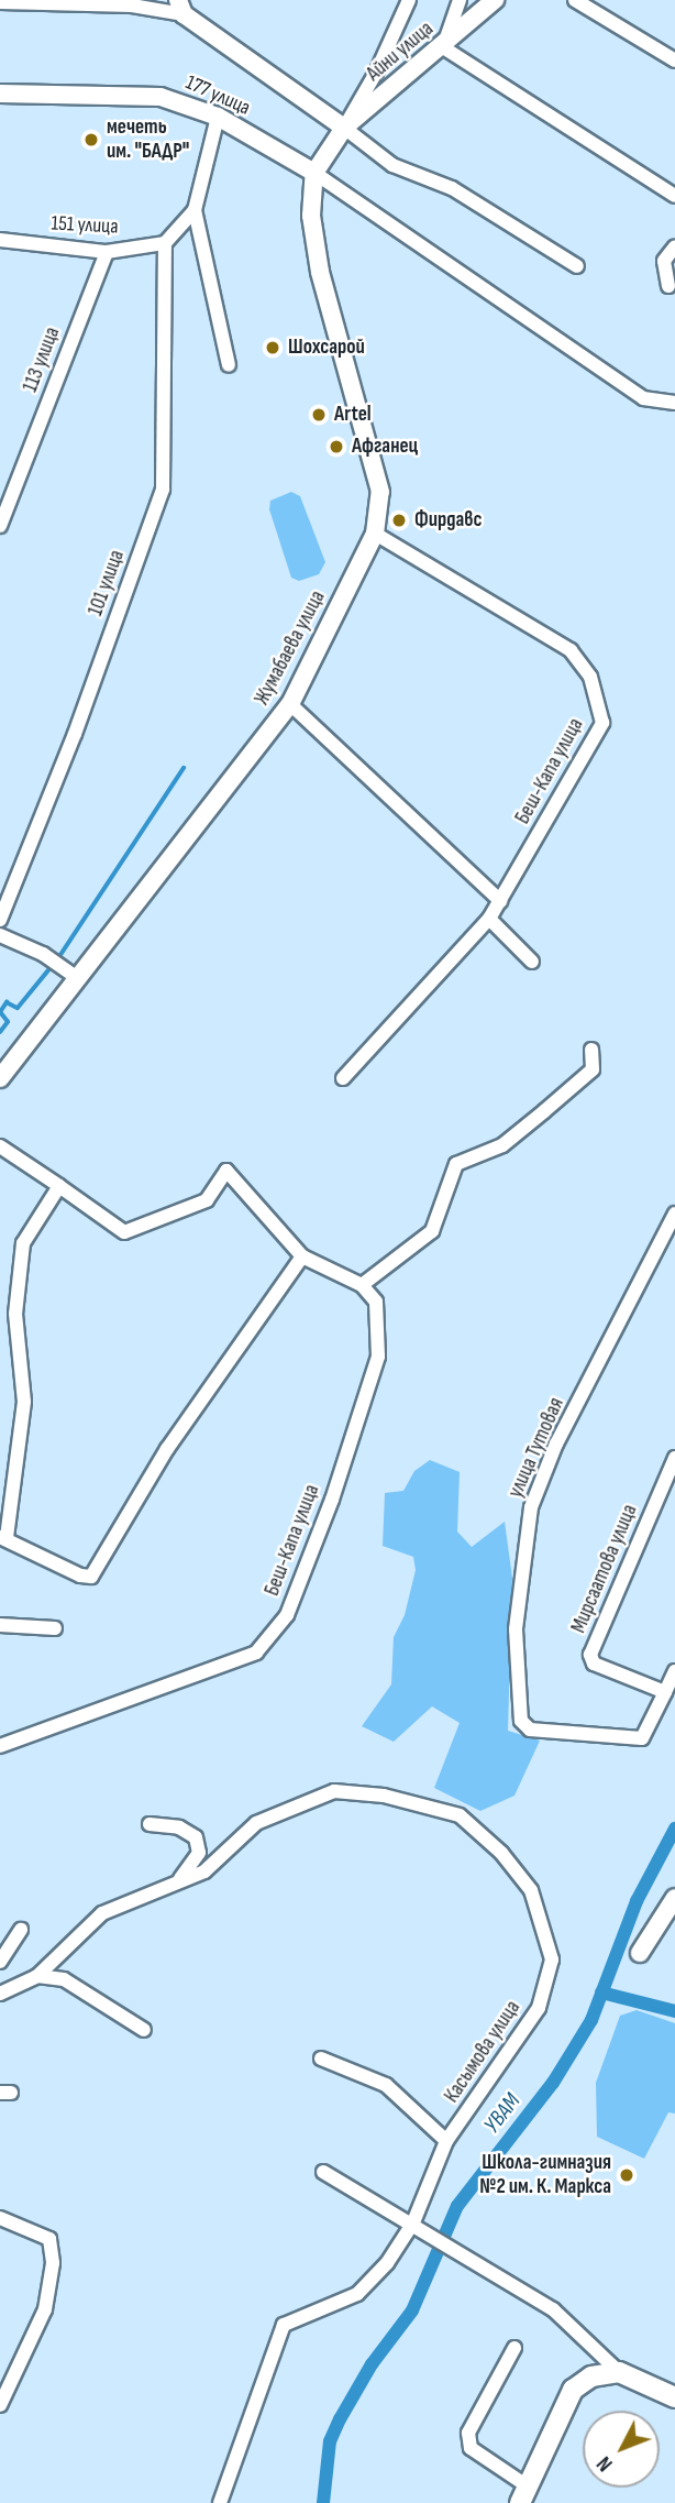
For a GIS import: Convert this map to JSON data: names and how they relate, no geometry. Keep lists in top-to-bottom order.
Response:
{
  "streets": {
    "street": [
      "Айни улица",
      "177 улица",
      "151 улица",
      "113 улица",
      "101 улица",
      "Жумабаева улица",
      "Беш-Капа улица",
      "улица Тутовая",
      "Мирсаатова улица",
      "Касымова улица"
    ]
  },
  "crossings": [
    ["Айни улица", "177 улица"],
    ["Айни улица", "Жумабаева улица"],
    ["177 улица", "Жумабаева улица"],
    ["151 улица", "113 улица"],
    ["151 улица", "101 улица"],
    ["Жумабаева улица", "Беш-Капа улица"],
    ["улица Тутовая", "Мирсаатова улица"]
  ],
  "water": ["УВАМ"],
  "places": [
    "мечеть им. \"БАДР\"",
    "Шохсарой",
    "Artel",
    "Афганец",
    "Фирдавс",
    "Школа-гимназия №2 им. К. Маркса"
  ],
  "north": "bottom left"
}
